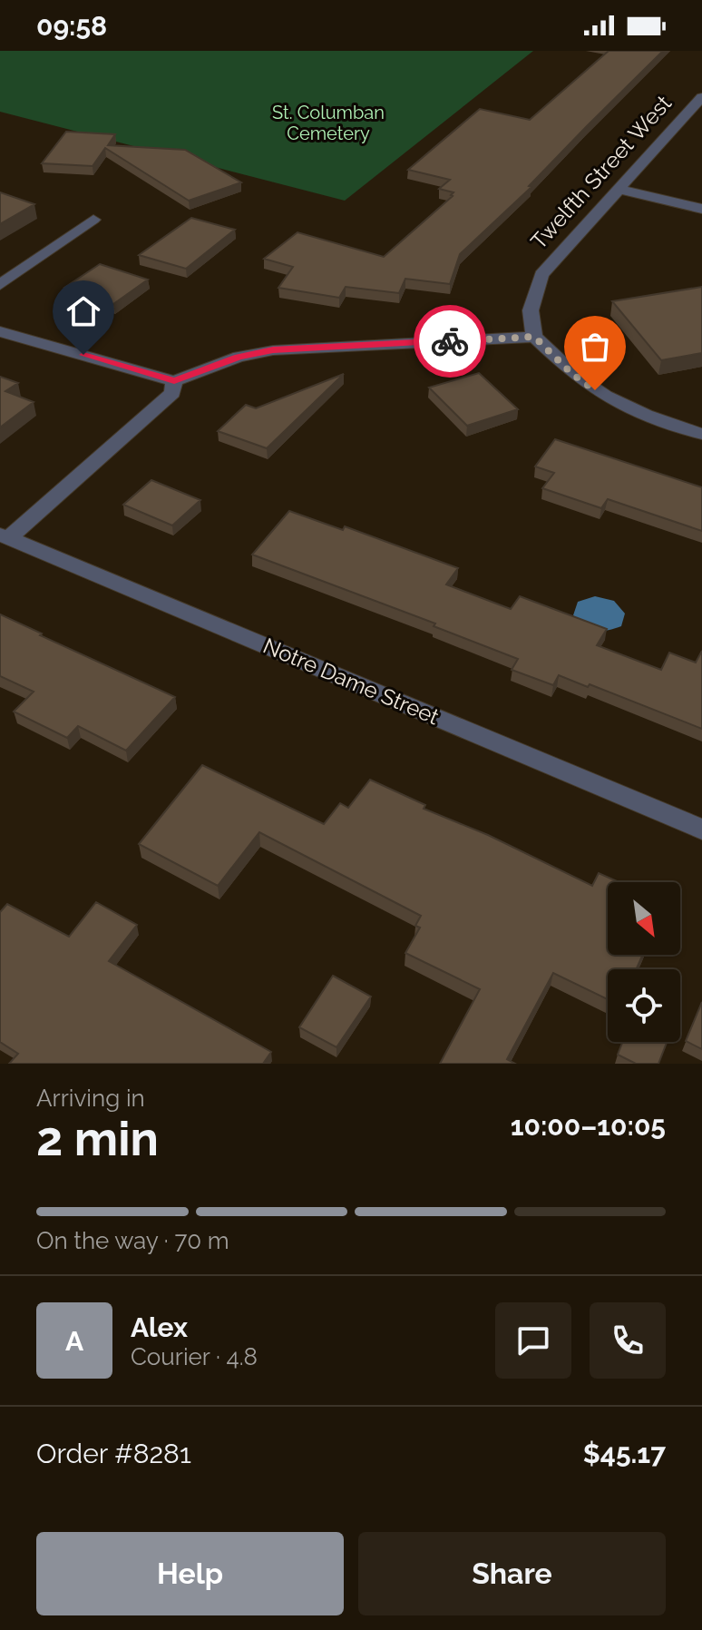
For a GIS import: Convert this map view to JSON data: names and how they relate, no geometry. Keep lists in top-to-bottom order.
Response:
{
  "streets": {
    "street": ["Twelfth Street West", "Notre Dame Street"]
  },
  "parks": ["St. Columban Cemetery"],
  "north": "bottom right",
  "page": {
    "status": "09:58",
    "heading": ["2 min", "Arriving in", "10:00–10:05"],
    "panel": [
      "Alex",
      "Courier · 4.8",
      "Order #8281",
      "$45.17"
    ],
    "bar": "On the way · 70 m",
    "round": "A",
    "buttons": ["Help", "Share"]
  }
}
